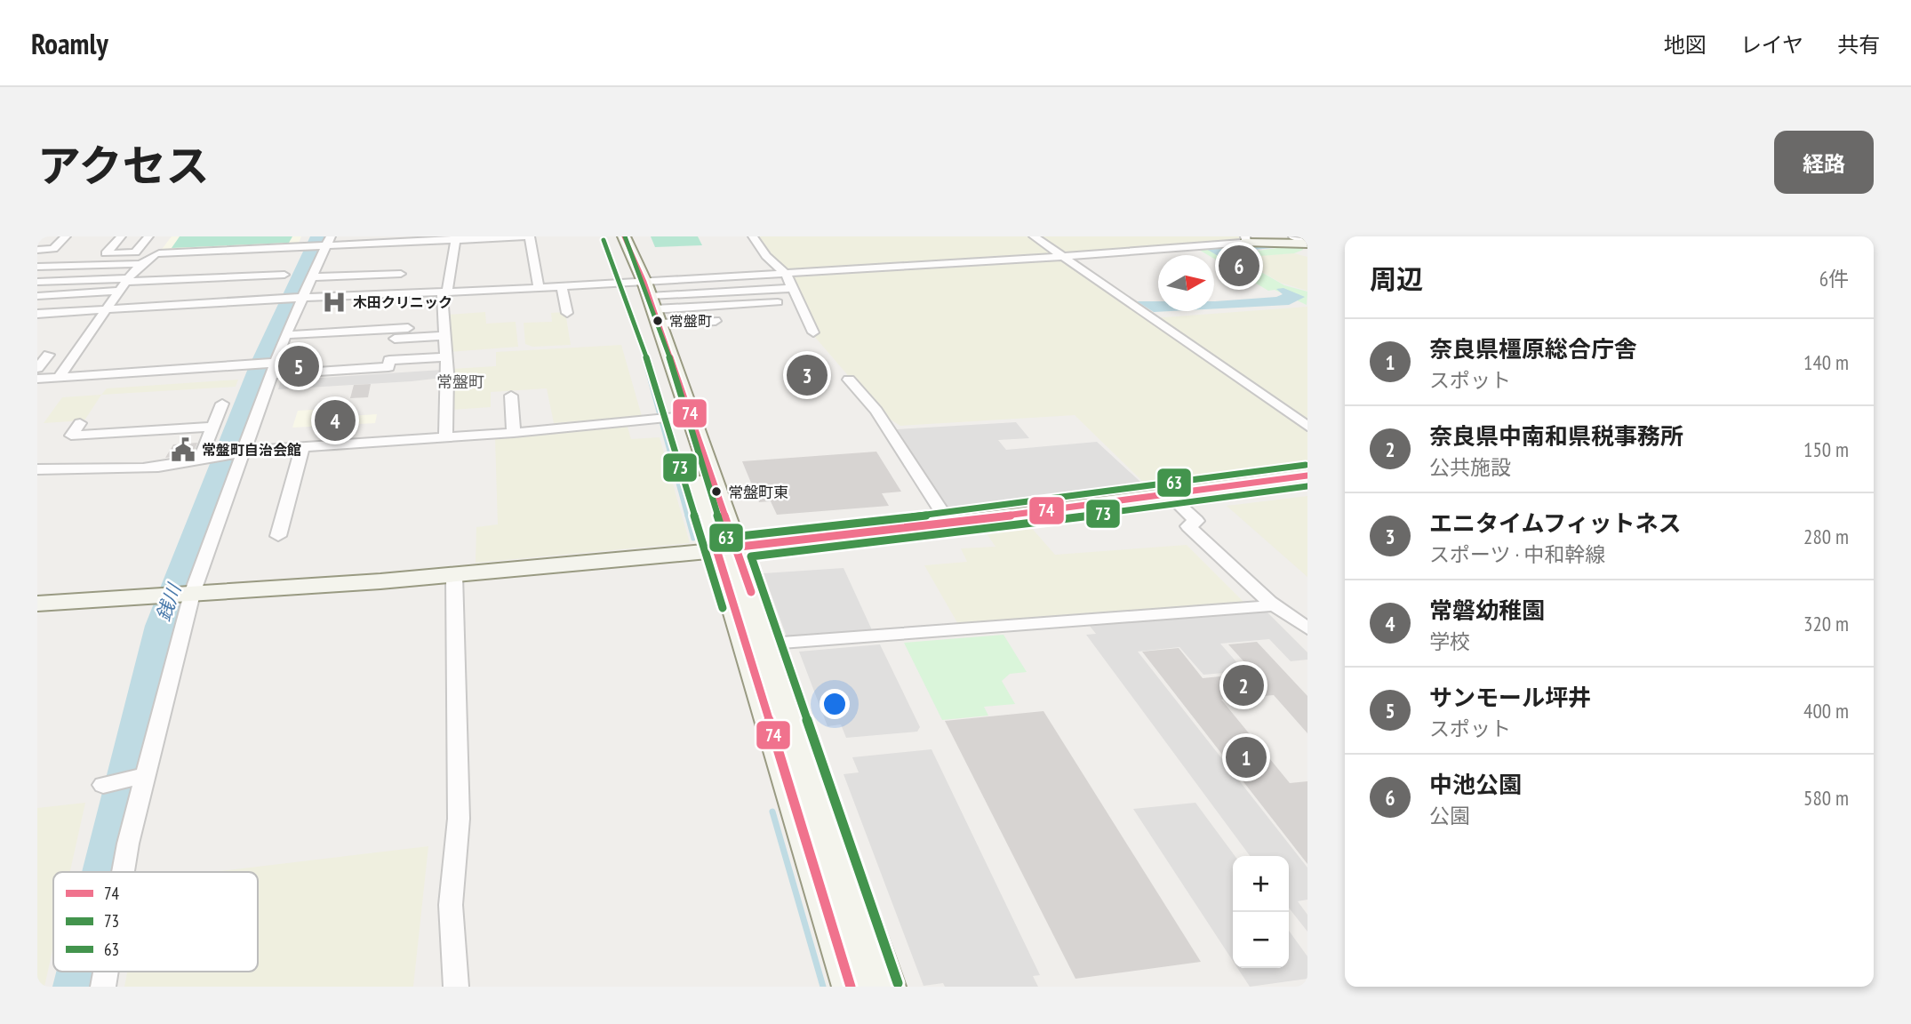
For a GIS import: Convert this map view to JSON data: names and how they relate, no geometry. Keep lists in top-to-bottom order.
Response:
{
  "districts": ["常盤町"],
  "water": ["銭川"],
  "places": {
    "hospital": ["木田クリニック"],
    "other": ["常盤町", "常盤町東"],
    "public building": ["常盤町自治会館"]
  },
  "lines": ["transit line 74", "transit line 63", "transit line 73"],
  "legend": ["74", "73", "63"],
  "north": "right",
  "page": {
    "header": "Roamly",
    "nav": ["地図", "レイヤ", "共有"],
    "title": "アクセス",
    "buttons": "経路",
    "heading": ["周辺", "6件"],
    "pins": [
      "6",
      "5",
      "3",
      "4",
      "2",
      "1"
    ],
    "list": [
      {
        "mark": "1",
        "name": "奈良県橿原総合庁舎",
        "note": "スポット",
        "value": "140 m"
      },
      {
        "mark": "2",
        "name": "奈良県中南和県税事務所",
        "note": "公共施設",
        "value": "150 m"
      },
      {
        "mark": "3",
        "name": "エニタイムフィットネス",
        "note": "スポーツ · 中和幹線",
        "value": "280 m"
      },
      {
        "mark": "4",
        "name": "常磐幼稚園",
        "note": "学校",
        "value": "320 m"
      },
      {
        "mark": "5",
        "name": "サンモール坪井",
        "note": "スポット",
        "value": "400 m"
      },
      {
        "mark": "6",
        "name": "中池公園",
        "note": "公園",
        "value": "580 m"
      }
    ],
    "map_buttons": ["+", "−"]
  }
}
